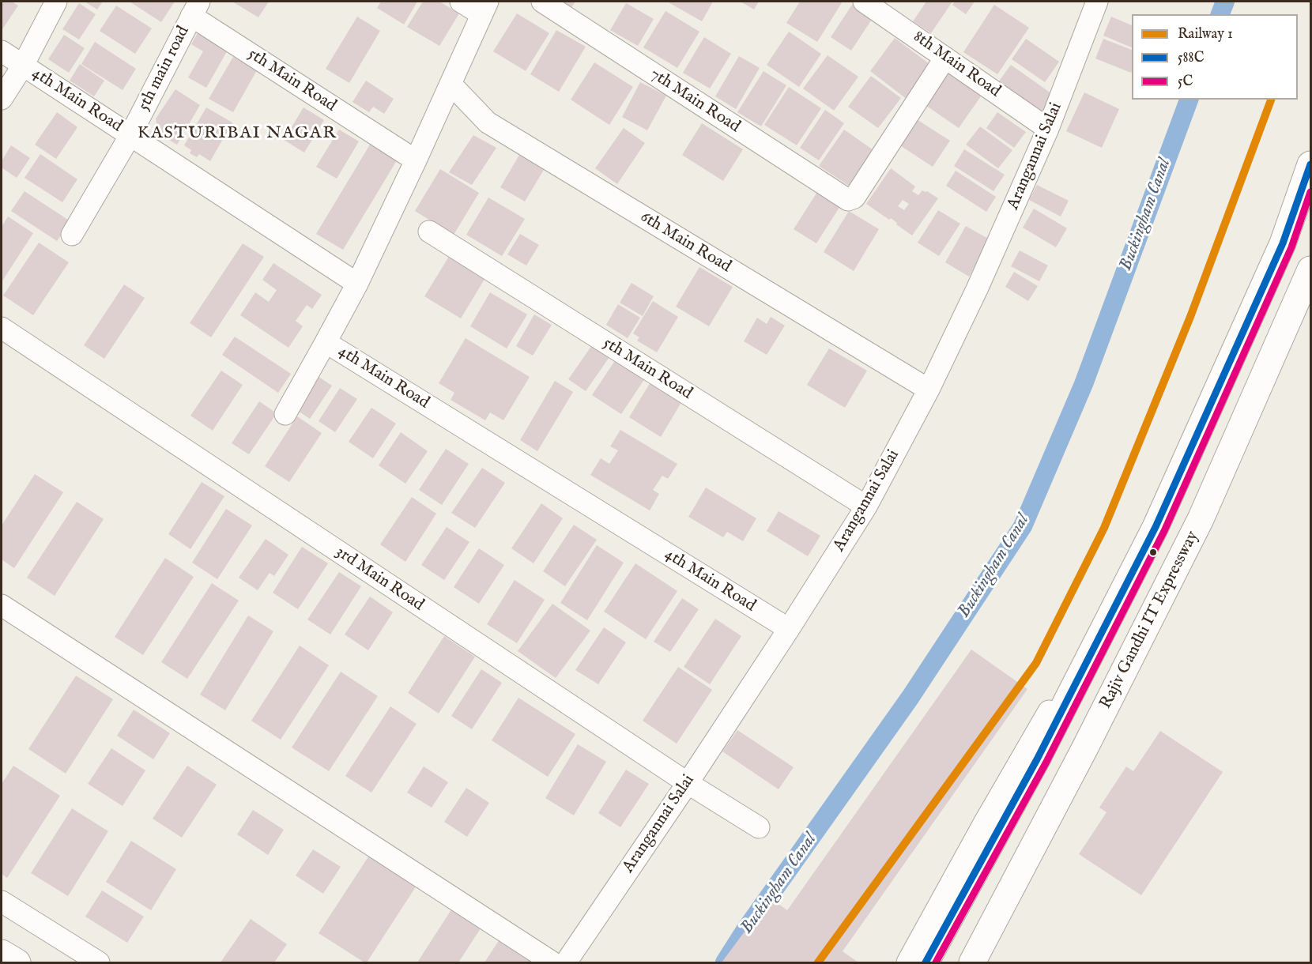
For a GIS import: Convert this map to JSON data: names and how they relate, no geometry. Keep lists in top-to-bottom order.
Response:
{
  "streets": {
    "main road": ["Rajiv Gandhi IT Expressway"],
    "street": [
      "8th Main Road",
      "5th main road",
      "5th Main Road",
      "4th Main Road",
      "7th Main Road",
      "Arangannai Salai",
      "6th Main Road",
      "3rd Main Road"
    ]
  },
  "crossings": [
    ["8th Main Road", "7th Main Road"],
    ["8th Main Road", "Arangannai Salai"],
    ["5th main road", "5th Main Road"],
    ["5th main road", "4th Main Road"],
    ["5th Main Road", "Arangannai Salai"],
    ["4th Main Road", "Arangannai Salai"],
    ["Arangannai Salai", "6th Main Road"],
    ["Arangannai Salai", "3rd Main Road"]
  ],
  "districts": ["KASTURIBAI NAGAR"],
  "water": ["Buckingham Canal"],
  "lines": ["rail line 1", "transit line 588C", "transit line 5C"],
  "legend": ["Railway 1", "588C", "5C"]
}
